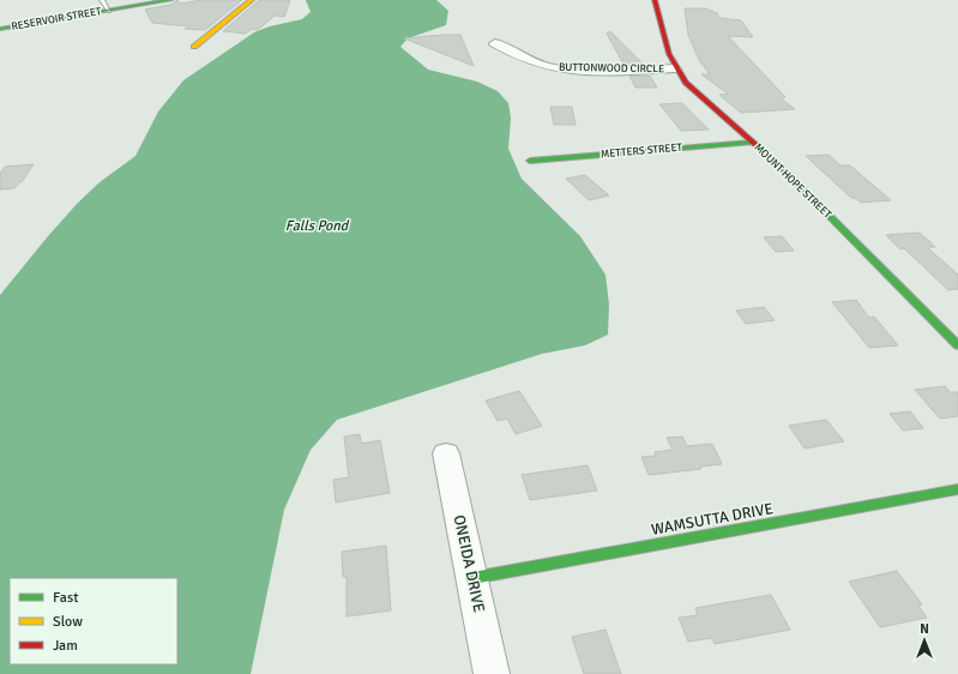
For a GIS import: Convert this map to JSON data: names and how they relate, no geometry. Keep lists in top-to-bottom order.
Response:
{
  "streets": {
    "street": [
      "RESERVOIR STREET",
      "BUTTONWOOD CIRCLE",
      "METTERS STREET",
      "MOUNT HOPE STREET",
      "WAMSUTTA DRIVE",
      "ONEIDA DRIVE"
    ]
  },
  "crossings": [
    ["BUTTONWOOD CIRCLE", "MOUNT HOPE STREET"],
    ["METTERS STREET", "MOUNT HOPE STREET"],
    ["WAMSUTTA DRIVE", "ONEIDA DRIVE"]
  ],
  "water": ["Falls Pond"],
  "legend": ["Fast", "Slow", "Jam"],
  "north": "top"
}
